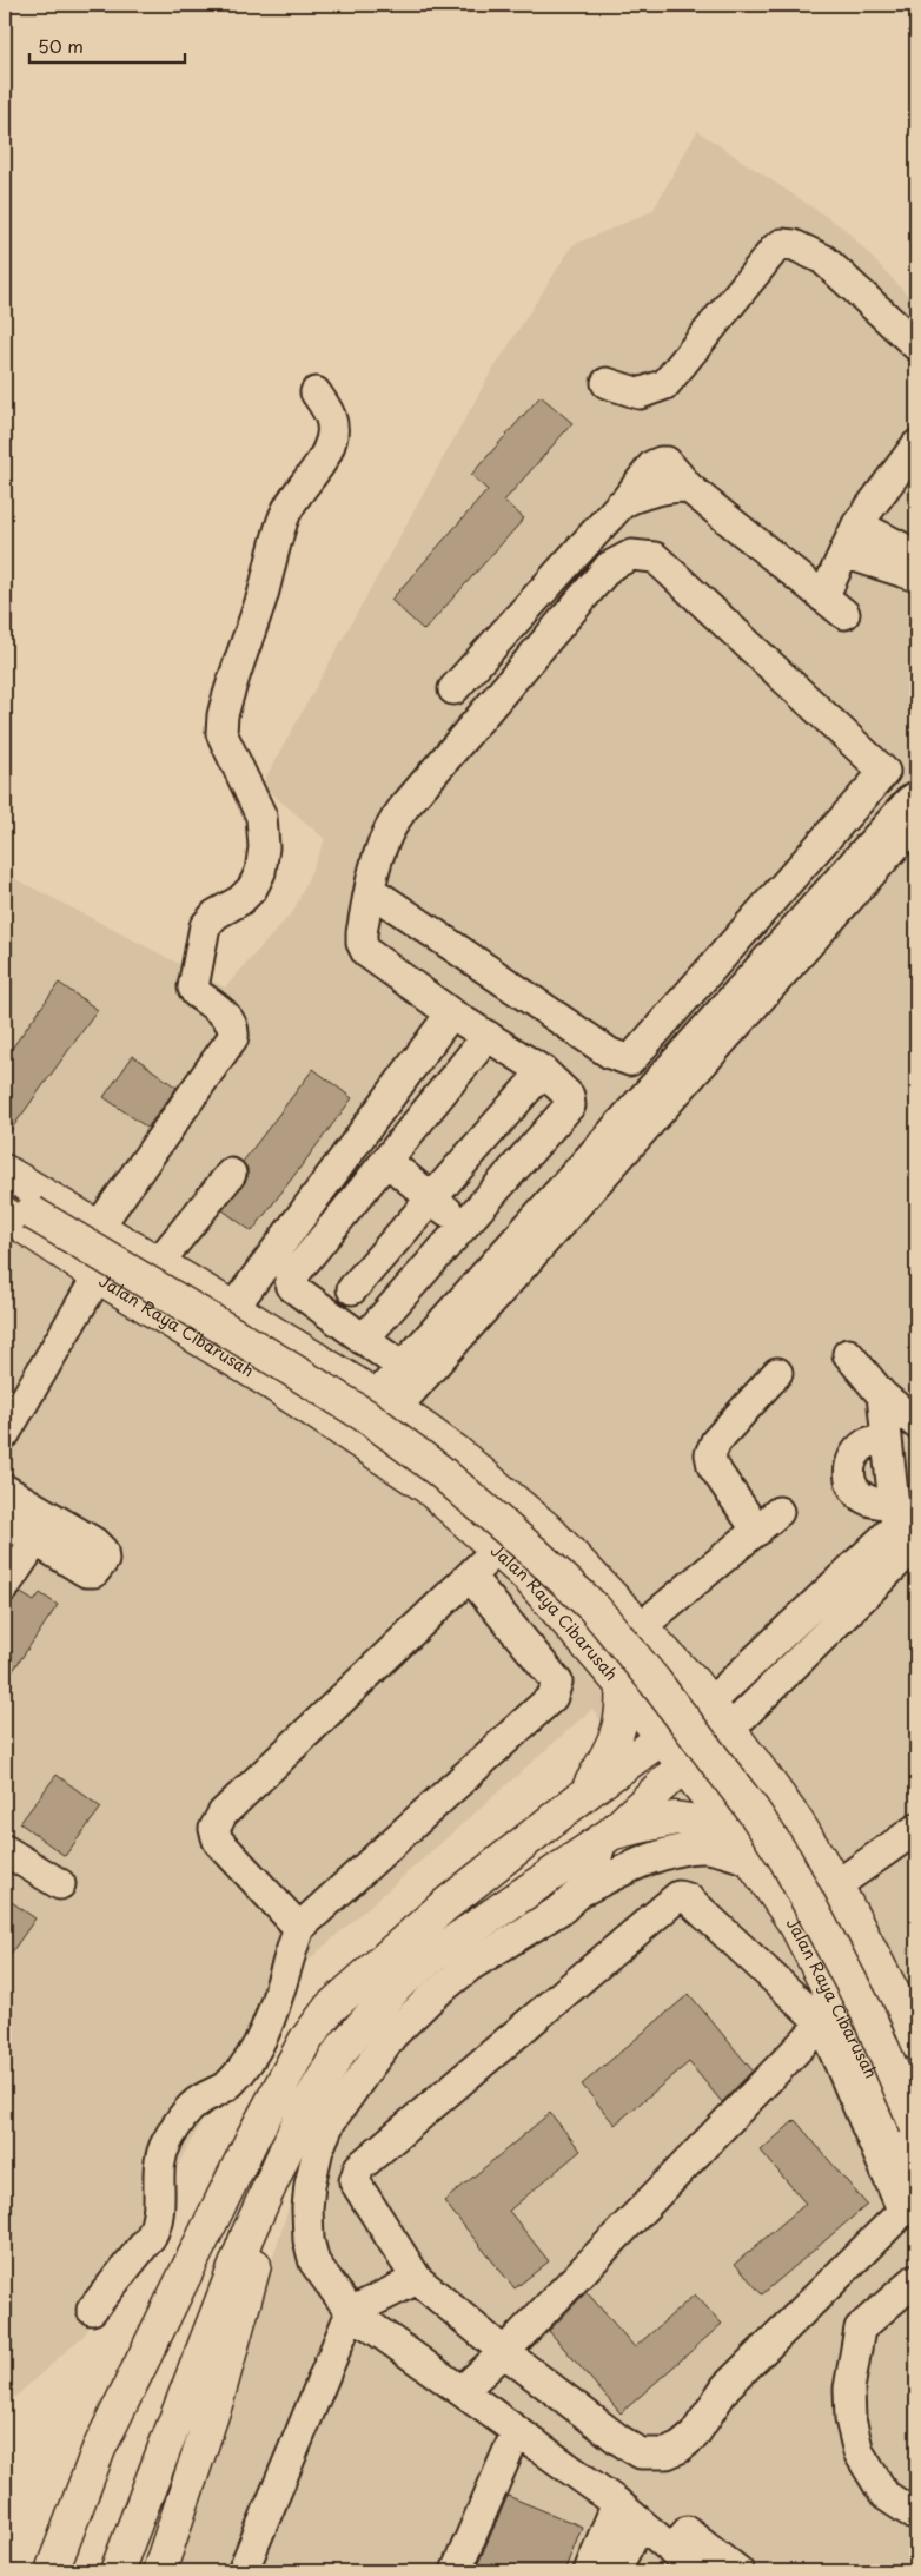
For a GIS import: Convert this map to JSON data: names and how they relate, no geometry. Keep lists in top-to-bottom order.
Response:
{
  "streets": {
    "main road": ["Jalan Raya Cibarusah"]
  },
  "scale_bar": "50 m"
}
